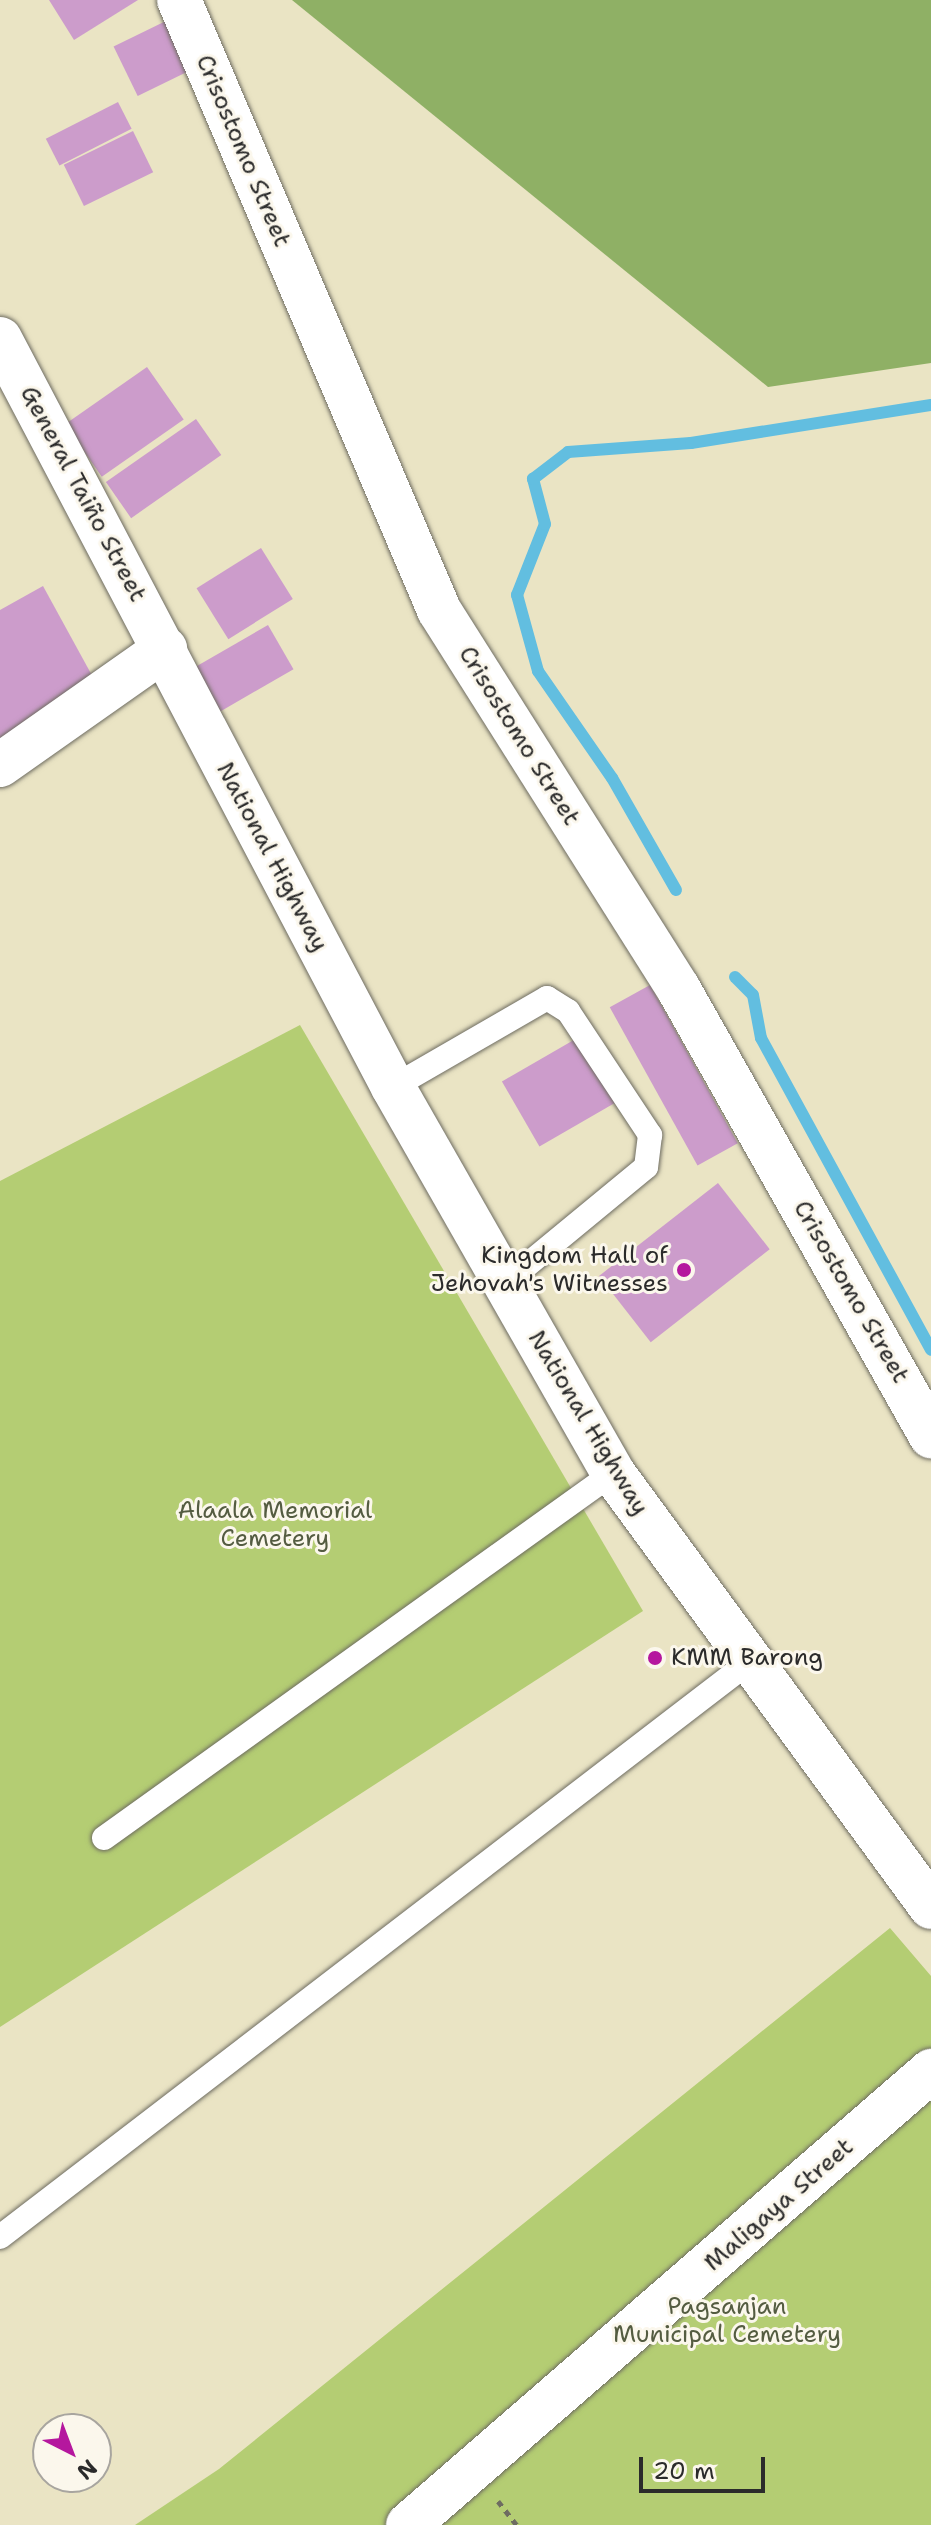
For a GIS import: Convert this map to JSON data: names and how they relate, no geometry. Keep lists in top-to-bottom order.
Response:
{
  "streets": {
    "street": [
      "Crisostomo Street",
      "General Taiño Street",
      "National Highway",
      "Maligaya Street"
    ]
  },
  "crossings": [
    ["General Taiño Street", "National Highway"]
  ],
  "parks": ["Alaala Memorial Cemetery", "Pagsanjan Municipal Cemetery"],
  "places": ["Kingdom Hall of Jehovah's Witnesses", "KMM Barong"],
  "scale_bar": "20 m",
  "north": "bottom right"
}
